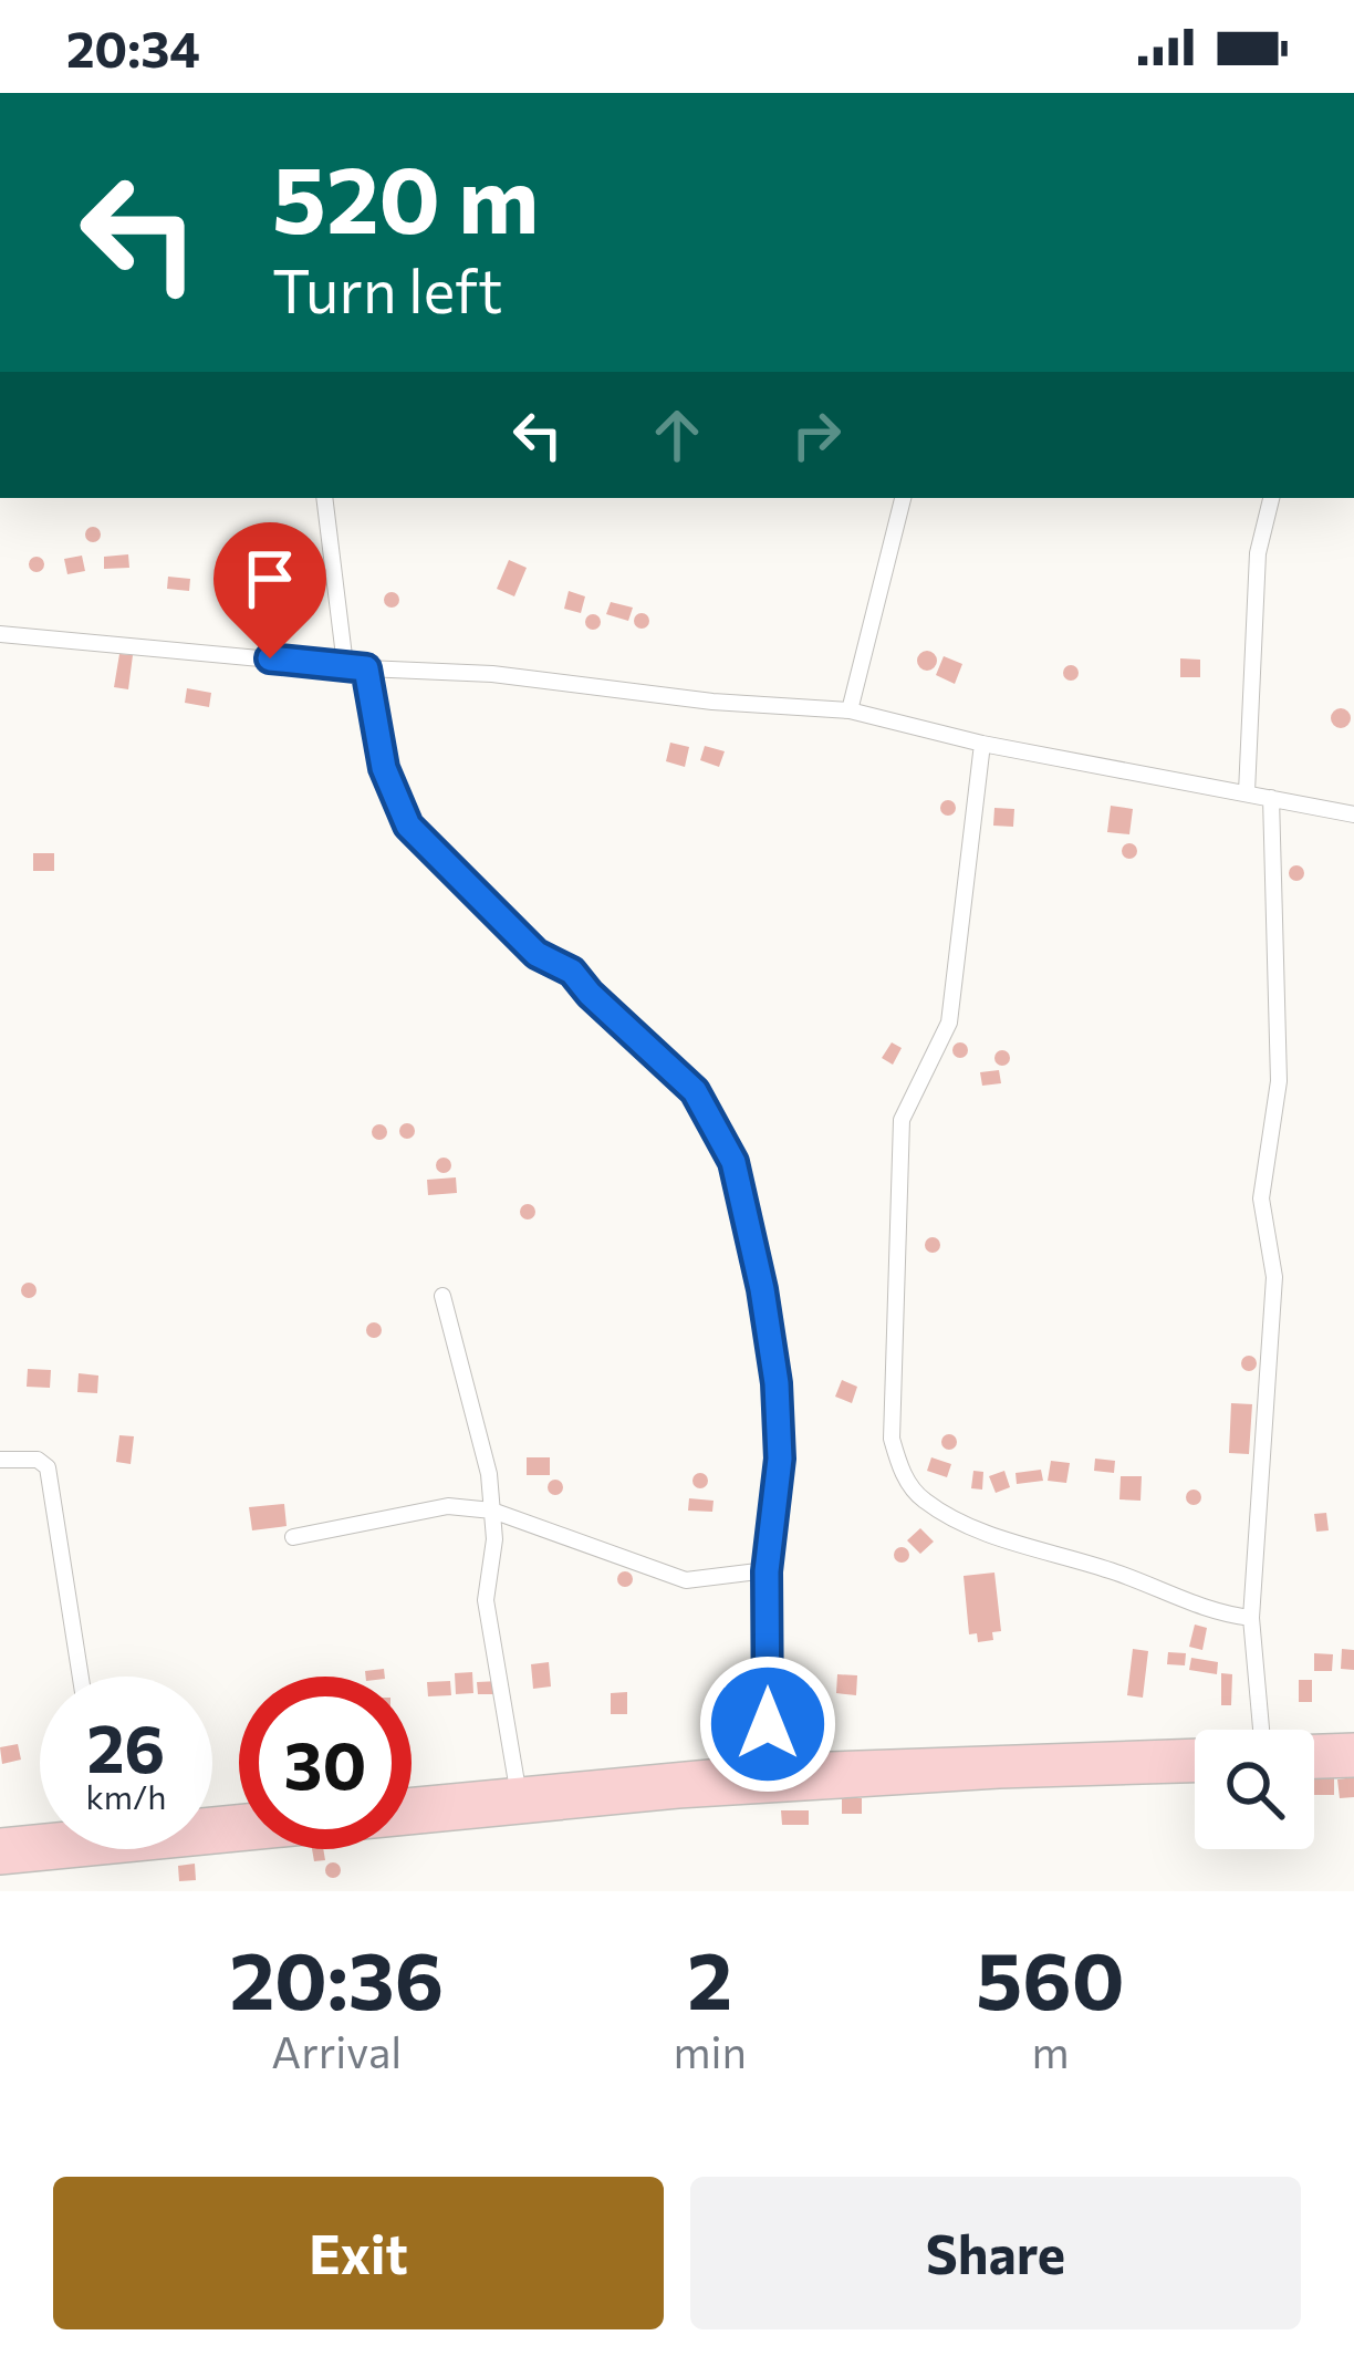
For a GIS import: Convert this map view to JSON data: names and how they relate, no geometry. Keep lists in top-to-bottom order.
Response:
{
  "page": {
    "status": "20:34",
    "turn": ["520 m", "Turn left"],
    "speed": "26 km/h",
    "limit": "30",
    "eta": [
      "20:36",
      "Arrival",
      "2",
      "min",
      "560",
      "m"
    ],
    "buttons": ["Exit", "Share"]
  }
}
